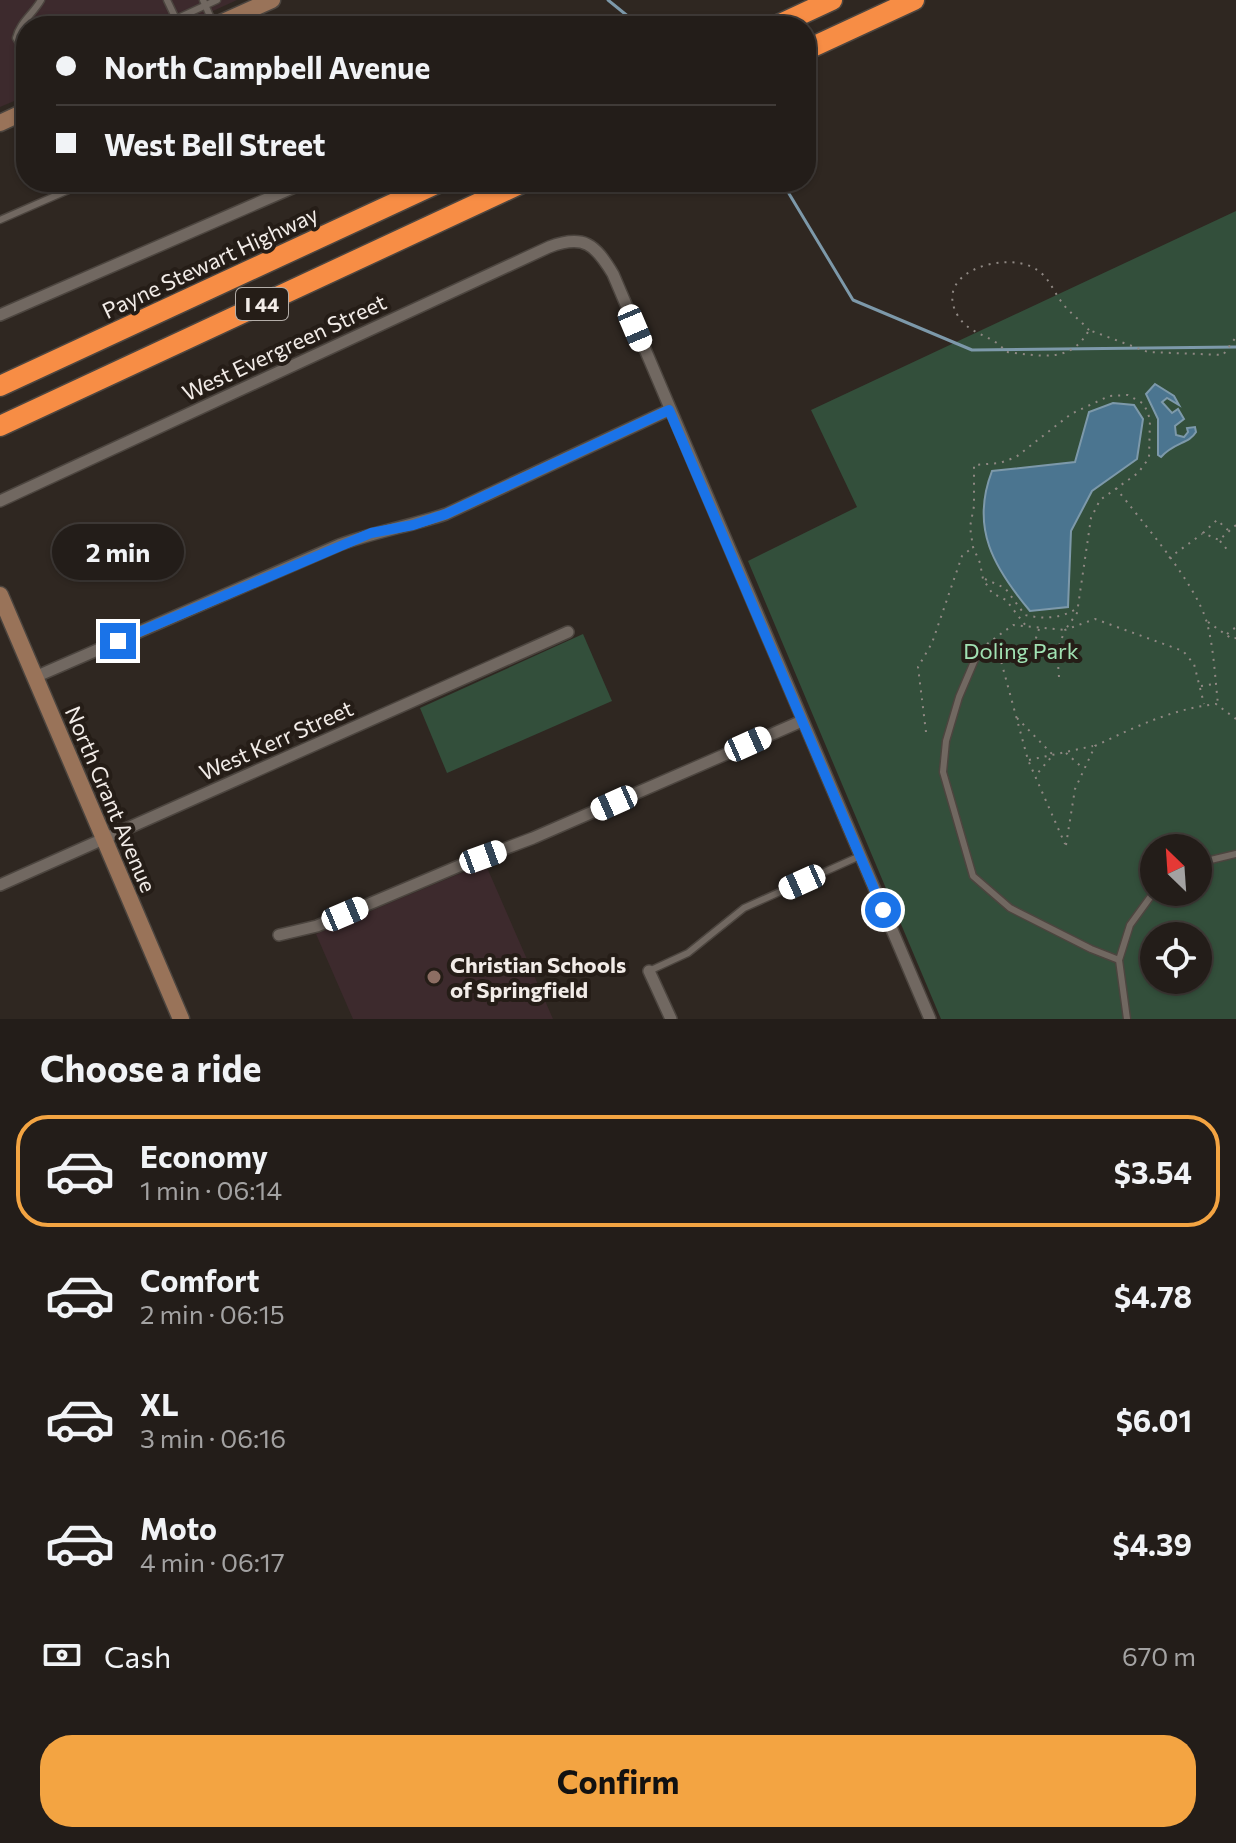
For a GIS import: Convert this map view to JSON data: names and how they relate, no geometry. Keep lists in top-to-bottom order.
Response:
{
  "streets": {
    "highway": ["Payne Stewart Highway", "I 44"],
    "main road": ["North Grant Avenue"],
    "street": ["West Evergreen Street", "West Kerr Street"]
  },
  "crossings": [
    ["West Kerr Street", "North Grant Avenue"]
  ],
  "parks": ["Doling Park"],
  "places": ["Christian Schools of Springfield"],
  "north": "top left",
  "page": {
    "banner": ["North Campbell Avenue", "West Bell Street"],
    "bubble": "2 min",
    "heading": "Choose a ride",
    "list": [
      {
        "name": "Economy",
        "note": "1 min · 06:14",
        "value": "$3.54"
      },
      {
        "name": "Comfort",
        "note": "2 min · 06:15",
        "value": "$4.78"
      },
      {
        "name": "XL",
        "note": "3 min · 06:16",
        "value": "$6.01"
      },
      {
        "name": "Moto",
        "note": "4 min · 06:17",
        "value": "$4.39"
      }
    ],
    "pay": ["Cash", "670 m"],
    "buttons": "Confirm"
  }
}
